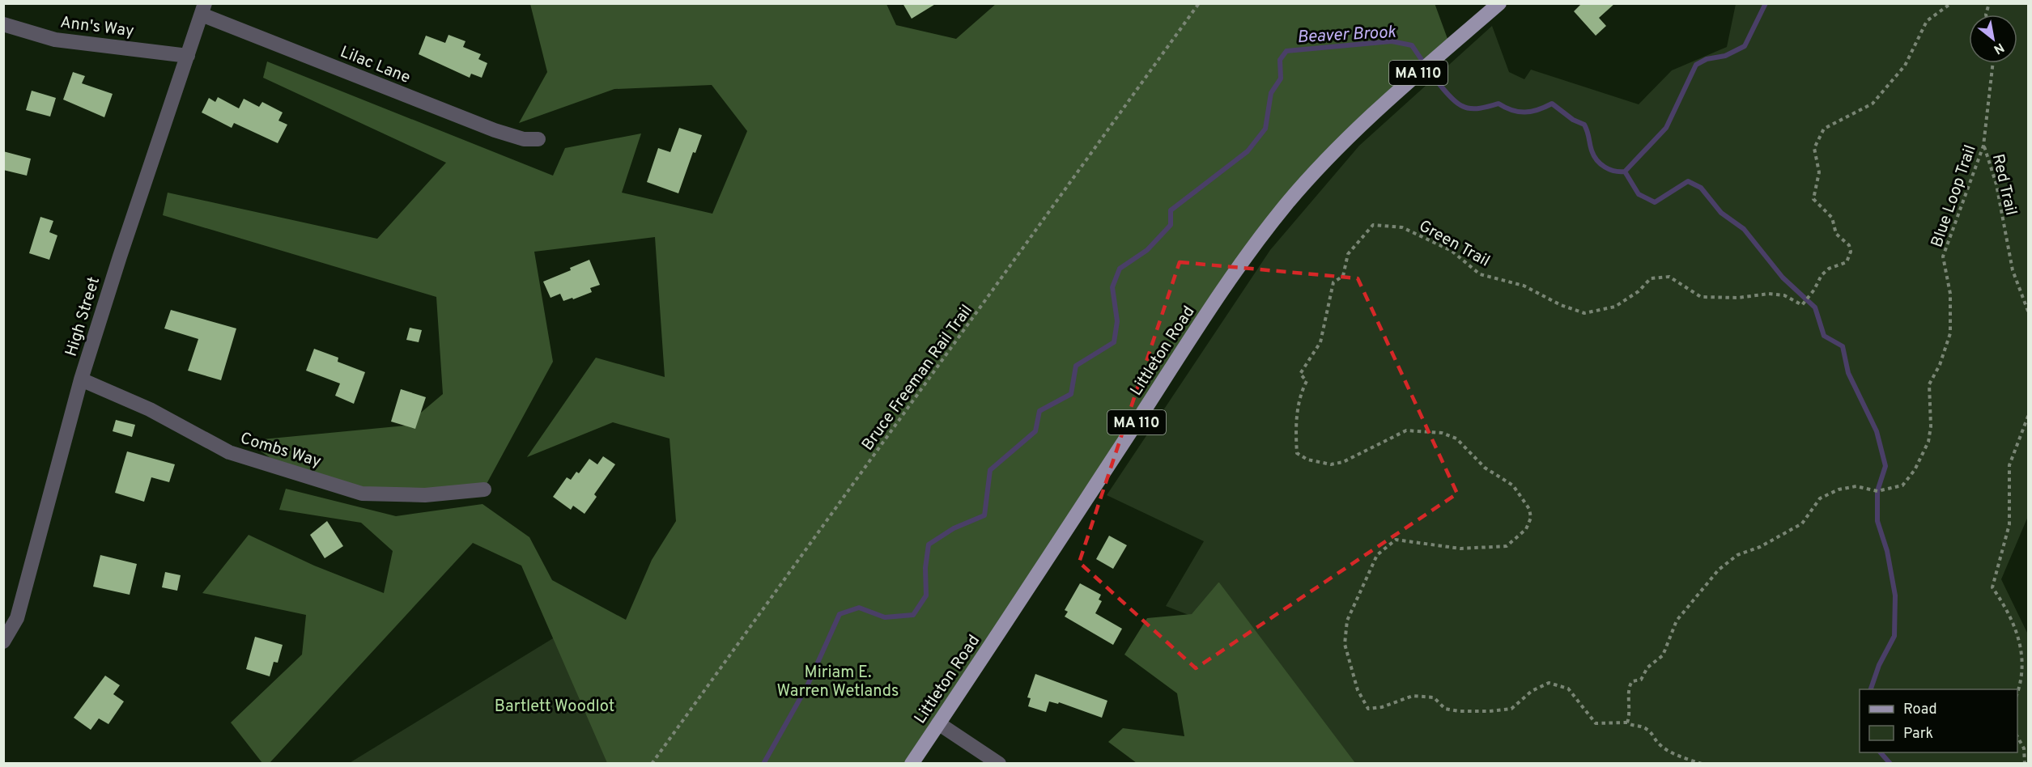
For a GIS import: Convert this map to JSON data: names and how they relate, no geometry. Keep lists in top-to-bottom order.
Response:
{
  "streets": {
    "main road": ["MA 110", "Littleton Road"],
    "street": [
      "Ann's Way",
      "Lilac Lane",
      "High Street",
      "Combs Way"
    ],
    "path": [
      "Red Trail",
      "Blue Loop Trail",
      "Green Trail",
      "Bruce Freeman Rail Trail"
    ]
  },
  "crossings": [
    ["Ann's Way", "High Street"],
    ["Lilac Lane", "High Street"],
    ["Red Trail", "Blue Loop Trail"],
    ["Blue Loop Trail", "Green Trail"],
    ["High Street", "Combs Way"]
  ],
  "water": ["Beaver Brook"],
  "parks": ["Miriam E. Warren Wetlands", "Bartlett Woodlot"],
  "legend": ["Road", "Park"],
  "north": "bottom right"
}
